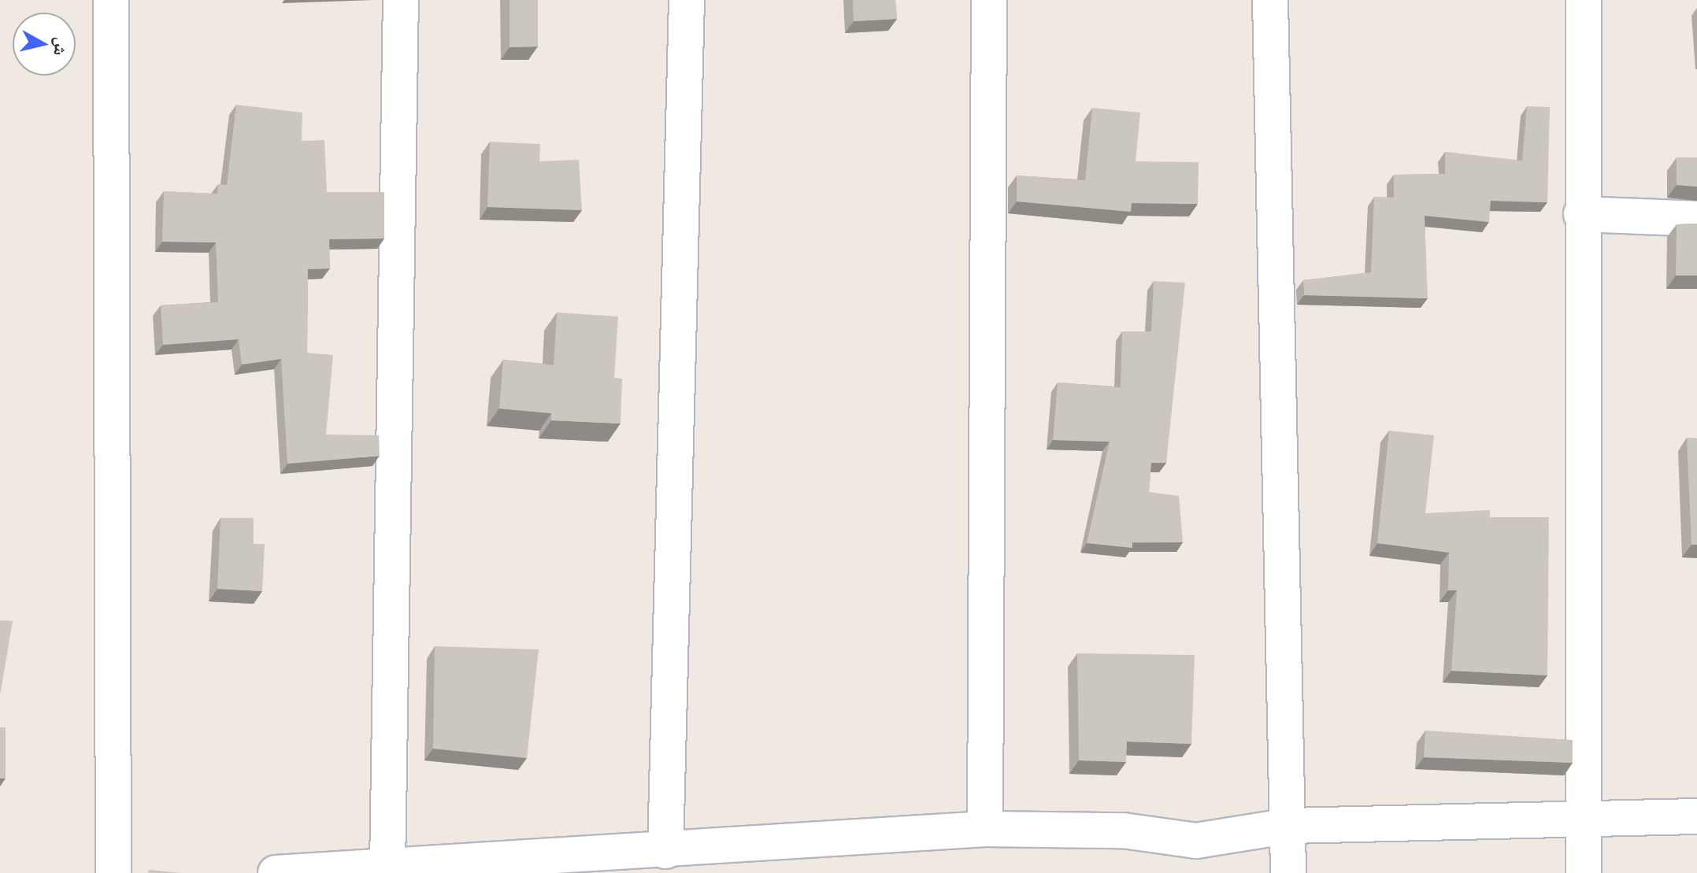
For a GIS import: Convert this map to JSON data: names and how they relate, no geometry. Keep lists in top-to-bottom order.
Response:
{
  "north": "right"
}
